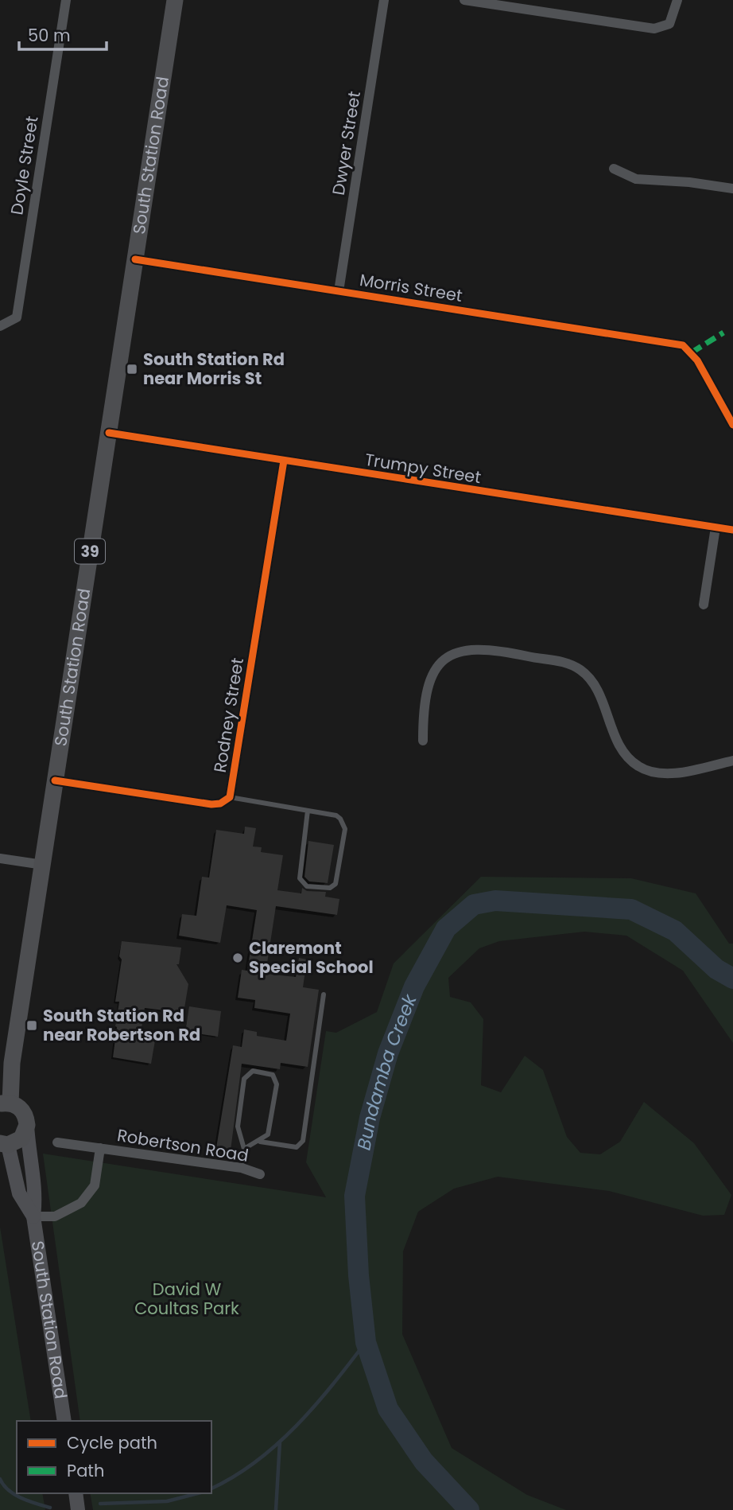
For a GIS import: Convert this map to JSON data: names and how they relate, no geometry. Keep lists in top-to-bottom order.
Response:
{
  "streets": {
    "main road": ["South Station Road", "39"],
    "street": [
      "Dwyer Street",
      "Doyle Street",
      "Morris Street",
      "Trumpy Street",
      "Rodney Street",
      "Robertson Road"
    ]
  },
  "crossings": [
    ["Dwyer Street", "Morris Street"],
    ["South Station Road", "Morris Street"],
    ["South Station Road", "Trumpy Street"],
    ["South Station Road", "Rodney Street"],
    ["South Station Road", "Robertson Road"],
    ["Trumpy Street", "Rodney Street"]
  ],
  "water": ["Bundamba Creek"],
  "parks": ["David W Coultas Park"],
  "places": {
    "transit": ["South Station Rd near Morris St", "South Station Rd near Robertson Rd"],
    "other": ["Claremont Special School"]
  },
  "legend": ["Cycle path", "Path"],
  "scale_bar": "50 m"
}
